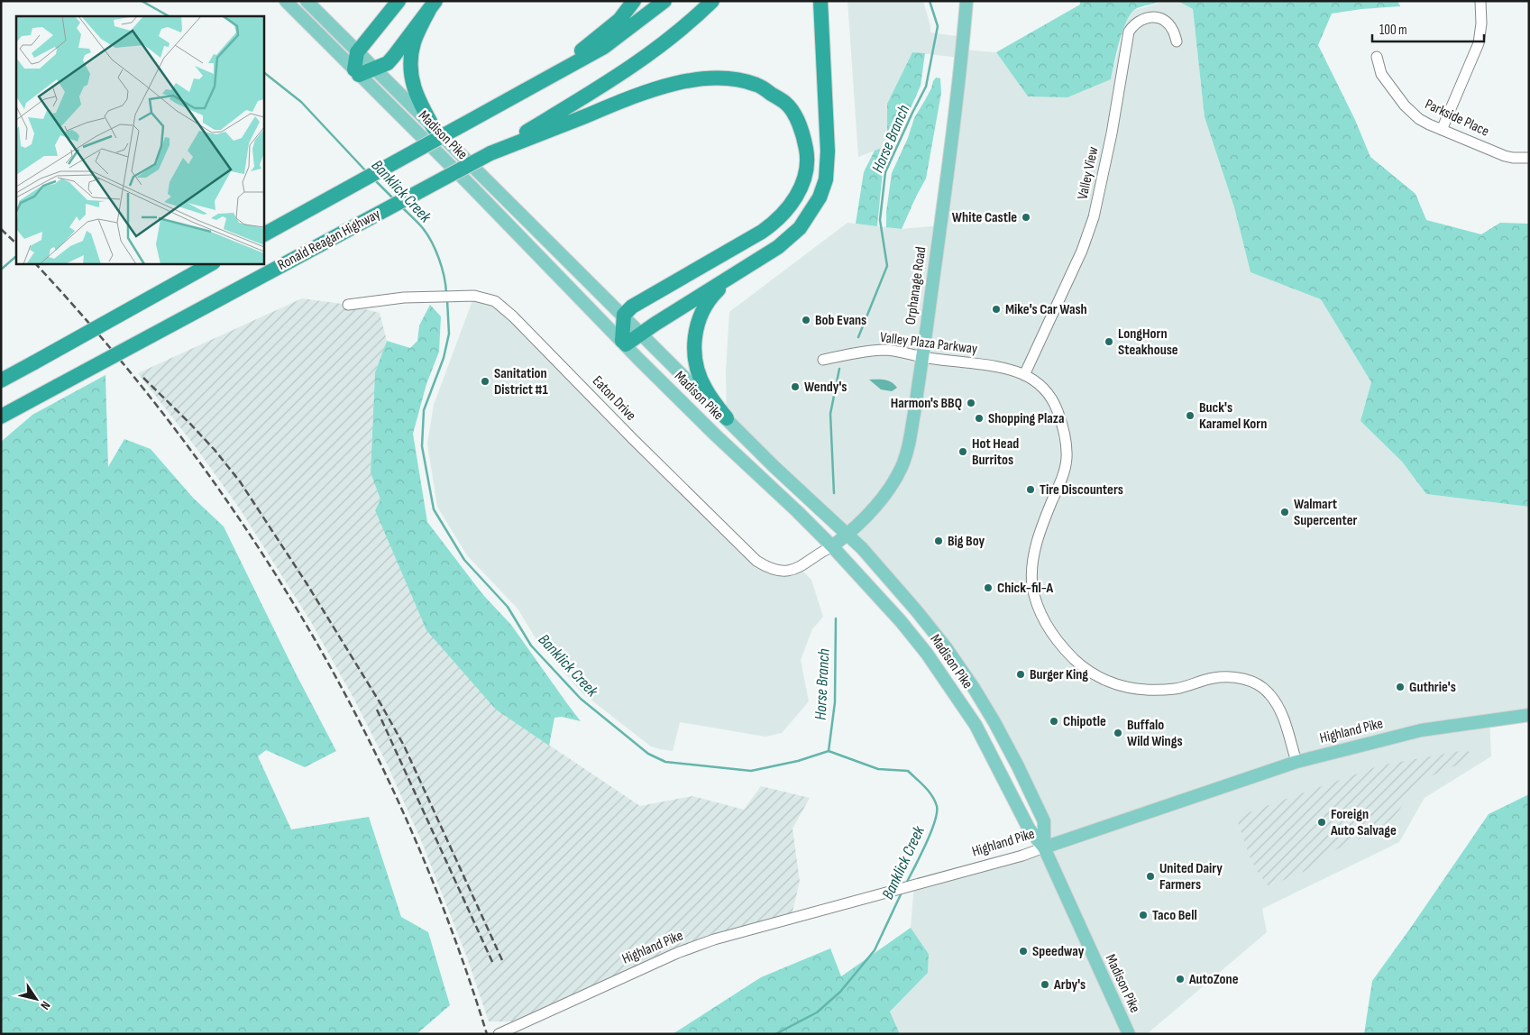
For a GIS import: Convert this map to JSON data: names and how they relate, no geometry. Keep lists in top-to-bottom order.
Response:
{
  "streets": {
    "highway": ["Ronald Reagan Highway"],
    "main road": ["Madison Pike", "Orphanage Road", "Highland Pike"],
    "street": [
      "Parkside Place",
      "Valley View",
      "Valley Plaza Parkway",
      "Eaton Drive"
    ]
  },
  "crossings": [
    ["Madison Pike", "Orphanage Road"],
    ["Madison Pike", "Eaton Drive"],
    ["Madison Pike", "Highland Pike"],
    ["Valley View", "Valley Plaza Parkway"],
    ["Orphanage Road", "Valley Plaza Parkway"],
    ["Orphanage Road", "Eaton Drive"],
    ["Valley Plaza Parkway", "Highland Pike"]
  ],
  "water": ["Horse Branch", "Banklick Creek"],
  "places": [
    "White Castle",
    "Mike's Car Wash",
    "Bob Evans",
    "LongHorn Steakhouse",
    "Sanitation District #1",
    "Wendy's",
    "Harmon's BBQ",
    "Buck's Karamel Korn",
    "Shopping Plaza",
    "Hot Head Burritos",
    "Tire Discounters",
    "Walmart Supercenter",
    "Big Boy",
    "Chick-fil-A",
    "Burger King",
    "Guthrie's",
    "Chipotle",
    "Buffalo Wild Wings",
    "Foreign Auto Salvage",
    "United Dairy Farmers",
    "Taco Bell",
    "Speedway",
    "AutoZone",
    "Arby's"
  ],
  "scale_bar": "100 m",
  "north": "bottom right"
}
